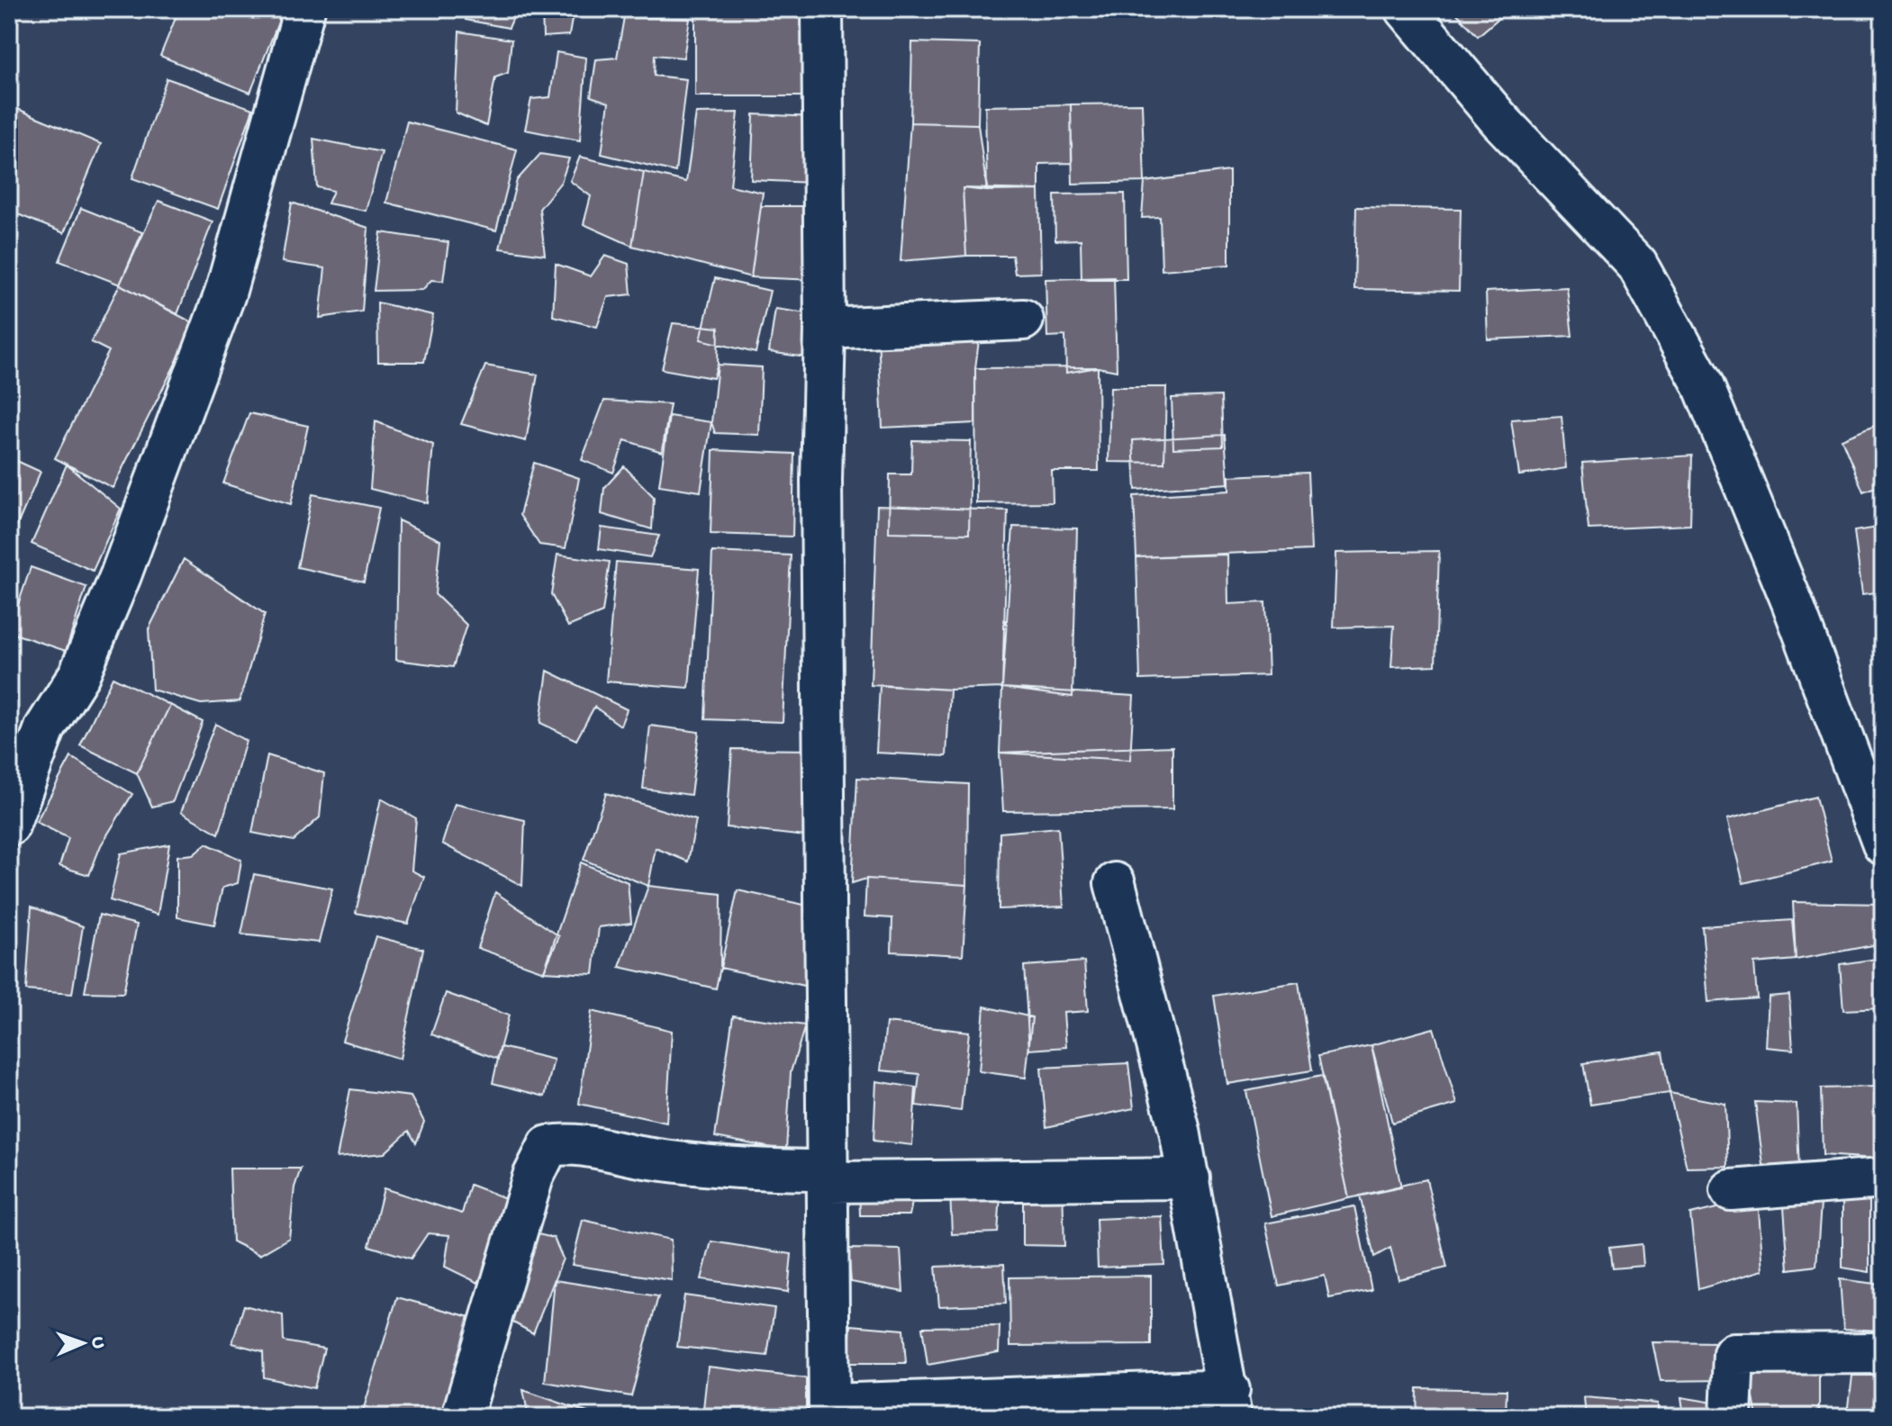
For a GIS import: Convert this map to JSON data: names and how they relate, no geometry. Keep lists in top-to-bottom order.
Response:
{
  "north": "right"
}
